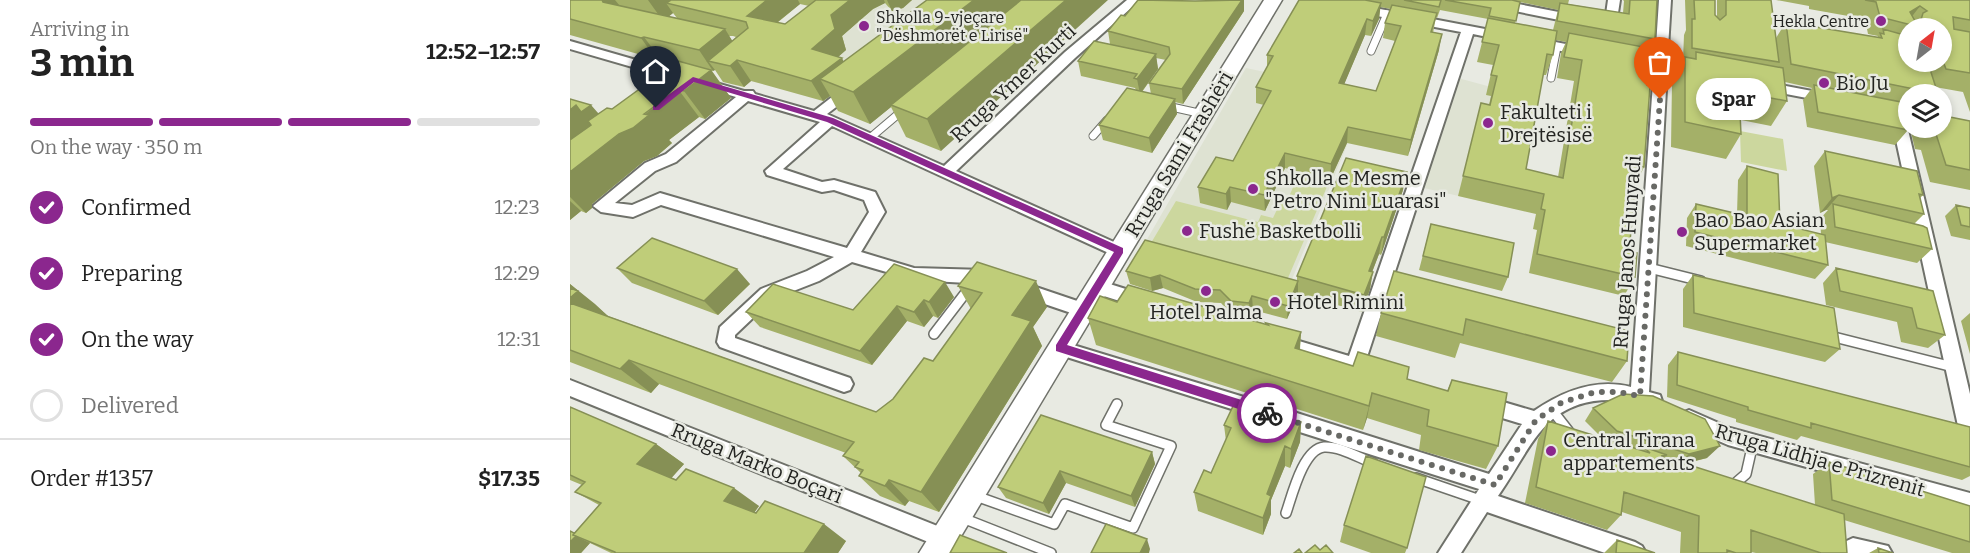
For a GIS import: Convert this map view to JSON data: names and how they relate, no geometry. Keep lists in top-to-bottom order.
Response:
{
  "streets": {
    "main road": ["Rruga Sami Frashëri"],
    "street": [
      "Rruga Ymer Kurti",
      "Rruga Janos Hunyadi",
      "Rruga Lidhja e Prizrenit",
      "Rruga Marko Boçari"
    ]
  },
  "crossings": [
    ["Rruga Sami Frashëri", "Rruga Marko Boçari"],
    ["Rruga Janos Hunyadi", "Rruga Lidhja e Prizrenit"]
  ],
  "places": [
    "Hekla Centre",
    "Shkolla 9-vjeçare \"Dëshmorët e Lirisë\"",
    "Bio Ju",
    "Spar",
    "Fakulteti i Drejtësisë",
    "Shkolla e Mesme \"Petro Nini Luarasi\"",
    "Fushë Basketbolli",
    "Bao Bao Asian Supermarket",
    "Hotel Palma",
    "Hotel Rimini",
    "Central Tirana appartements"
  ],
  "north": "top right",
  "page": {
    "heading": ["3 min", "Arriving in", "12:52–12:57"],
    "panel": ["Order #1357", "$17.35"],
    "bubble": "Spar",
    "bar": "On the way · 350 m",
    "list": [
      ["Confirmed", "12:23"],
      ["Preparing", "12:29"],
      ["On the way", "12:31"],
      "Delivered"
    ]
  }
}
